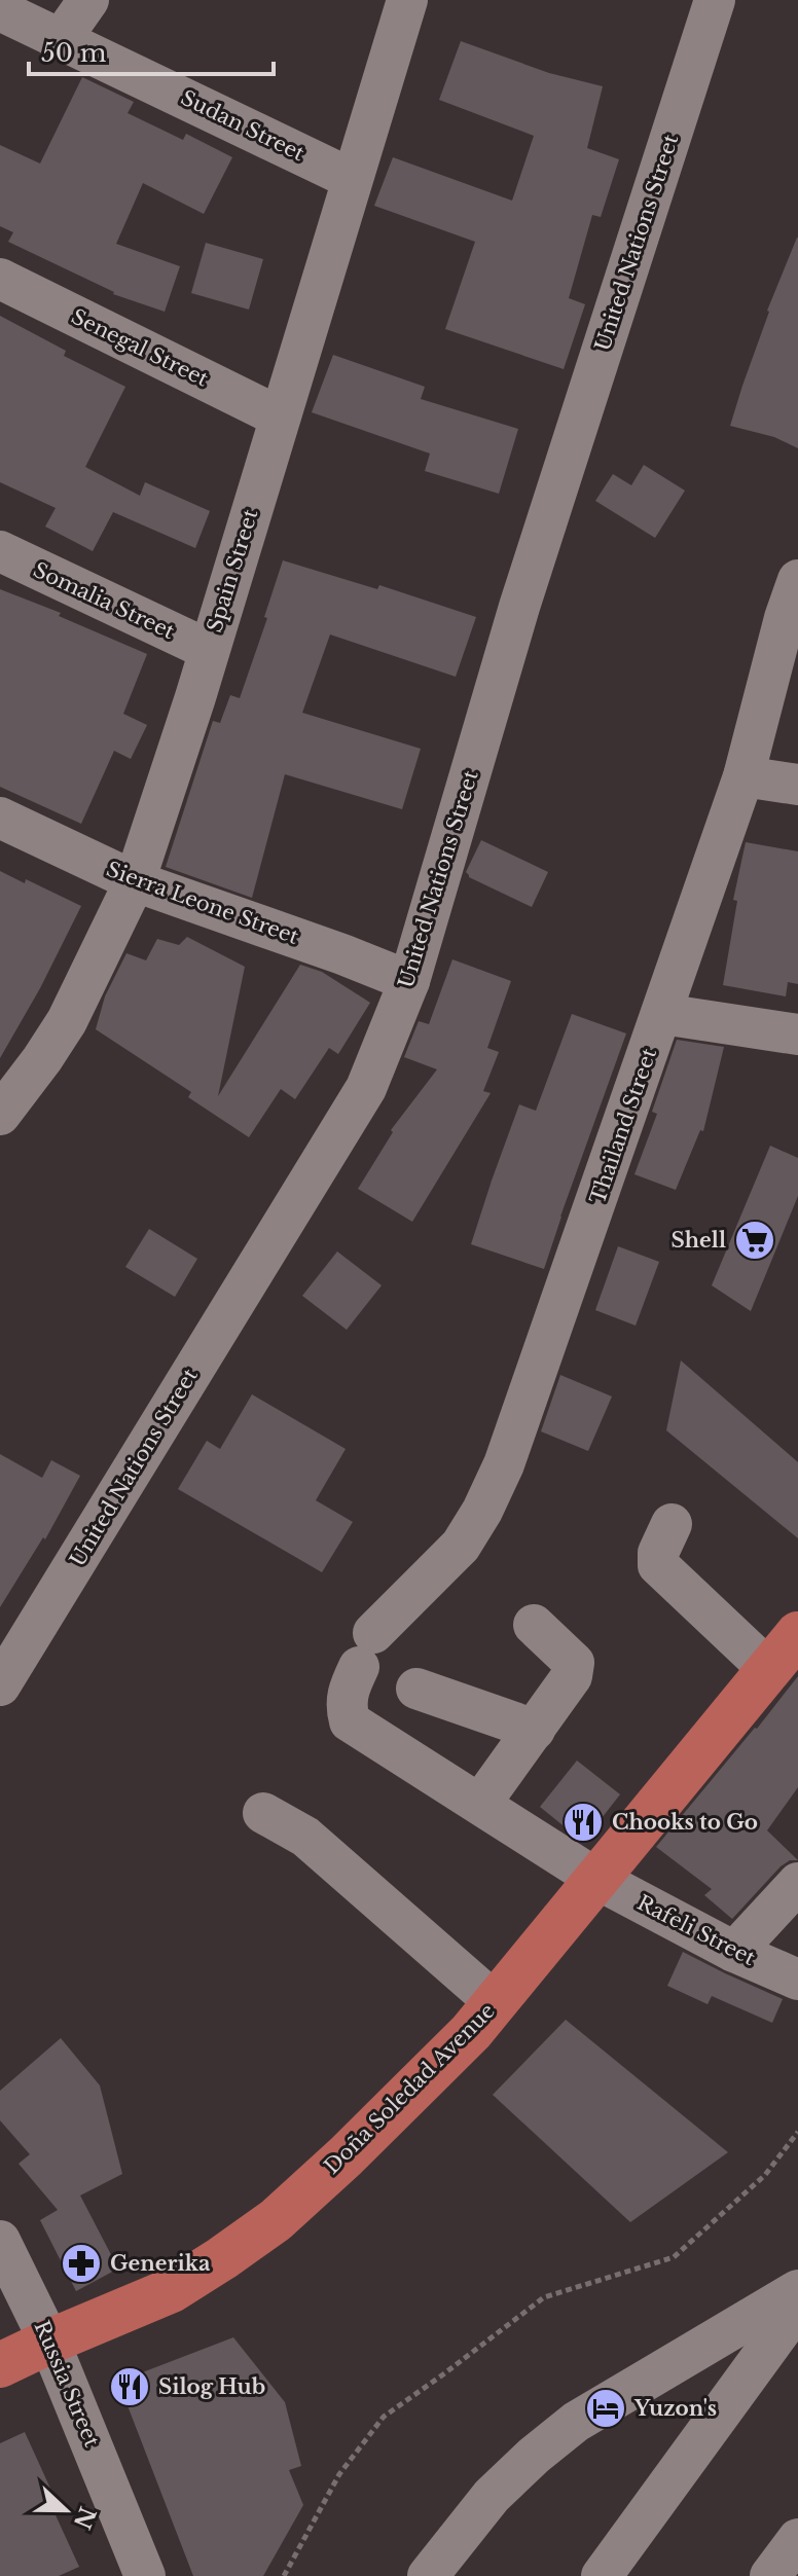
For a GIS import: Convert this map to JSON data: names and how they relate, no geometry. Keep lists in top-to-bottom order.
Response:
{
  "streets": {
    "main road": ["Doña Soledad Avenue"],
    "street": [
      "Sudan Street",
      "United Nations Street",
      "Senegal Street",
      "Spain Street",
      "Somalia Street",
      "Sierra Leone Street",
      "Thailand Street",
      "Rafeli Street",
      "Russia Street"
    ]
  },
  "crossings": [
    ["Sudan Street", "Spain Street"],
    ["United Nations Street", "Sierra Leone Street"],
    ["Senegal Street", "Spain Street"],
    ["Spain Street", "Somalia Street"],
    ["Spain Street", "Sierra Leone Street"],
    ["Thailand Street", "Rafeli Street"],
    ["Rafeli Street", "Doña Soledad Avenue"],
    ["Doña Soledad Avenue", "Russia Street"]
  ],
  "places": {
    "supermarket": ["Shell"],
    "restaurant": ["Chooks to Go", "Silog Hub"],
    "pharmacy": ["Generika"],
    "hotel": ["Yuzon's"]
  },
  "scale_bar": "50 m",
  "north": "right"
}
